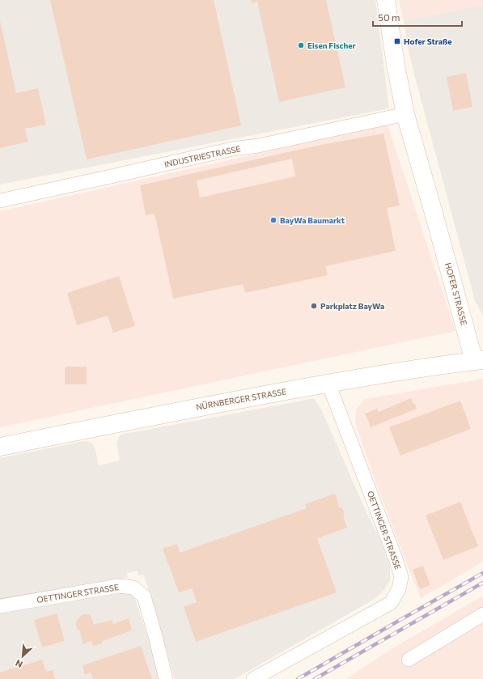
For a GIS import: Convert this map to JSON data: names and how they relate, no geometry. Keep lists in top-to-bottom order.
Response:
{
  "streets": {
    "main road": ["HOFER STRASSE", "NÜRNBERGER STRASSE"],
    "street": ["INDUSTRIESTRASSE", "OETTINGER STRASSE"]
  },
  "crossings": [
    ["INDUSTRIESTRASSE", "HOFER STRASSE"],
    ["HOFER STRASSE", "NÜRNBERGER STRASSE"],
    ["NÜRNBERGER STRASSE", "OETTINGER STRASSE"]
  ],
  "places": {
    "transit": ["Hofer Straße"],
    "other": ["Eisen Fischer", "BayWa Baumarkt", "Parkplatz BayWa"]
  },
  "scale_bar": "50 m",
  "north": "bottom left"
}
